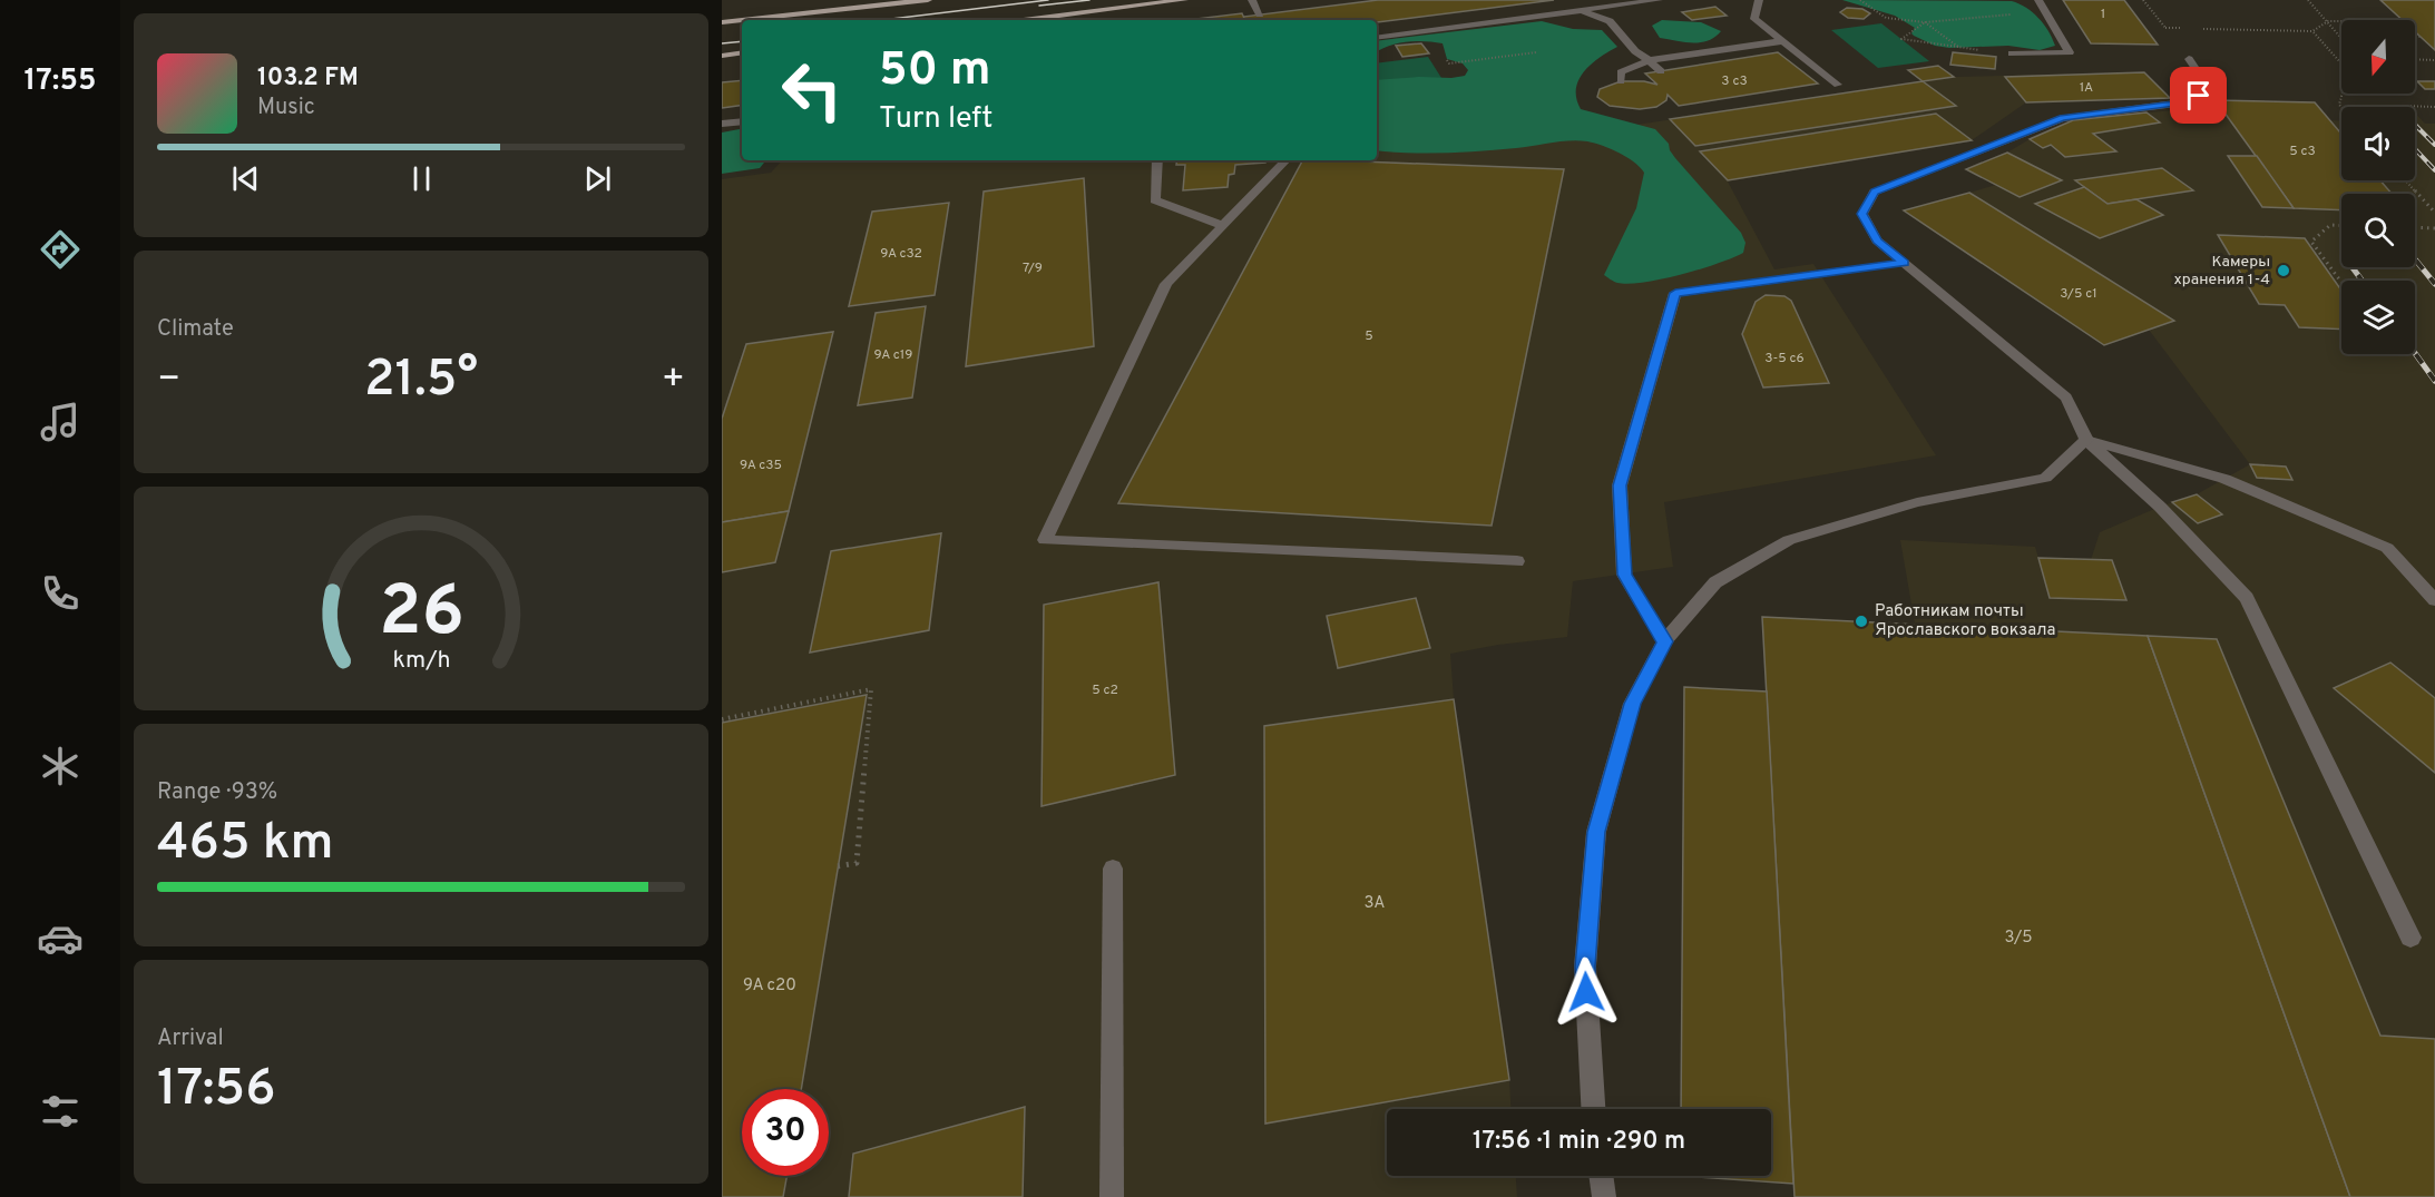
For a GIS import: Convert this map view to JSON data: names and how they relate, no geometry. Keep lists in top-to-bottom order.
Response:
{
  "places": ["Камеры хранения 1-4", "Работникам почты Ярославского вокзала"],
  "house_numbers": [
    "1",
    "3 с3",
    "1A",
    "5 с3",
    "9А с32",
    "7/9",
    "3/5 с1",
    "5",
    "9А с19",
    "3-5 с6",
    "9А с35",
    "5 c2",
    "3А",
    "3/5",
    "9А с20"
  ],
  "north": "bottom",
  "page": {
    "tabs": "17:55",
    "turn": ["50 m", "Turn left"],
    "song": ["103.2 FM", "Music"],
    "tile": [
      "Climate",
      ["Range · 93%", "465 km"],
      ["Arrival", "17:56"]
    ],
    "heat": ["−", "21.5°", "+"],
    "limit": "30",
    "trip": "17:56 · 1 min · 290 m",
    "gauge": ["26", "km/h"]
  }
}
